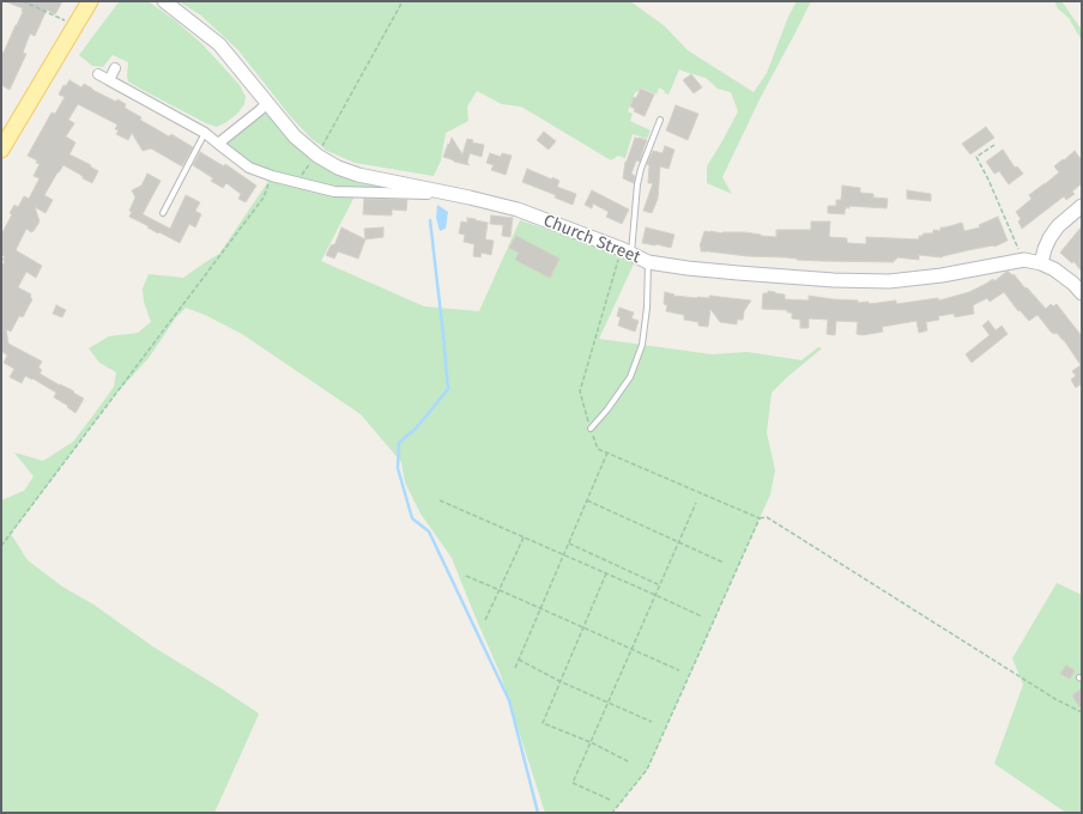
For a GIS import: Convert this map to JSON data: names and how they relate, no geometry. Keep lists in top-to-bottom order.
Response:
{
  "streets": {
    "street": ["Church Street"]
  }
}
